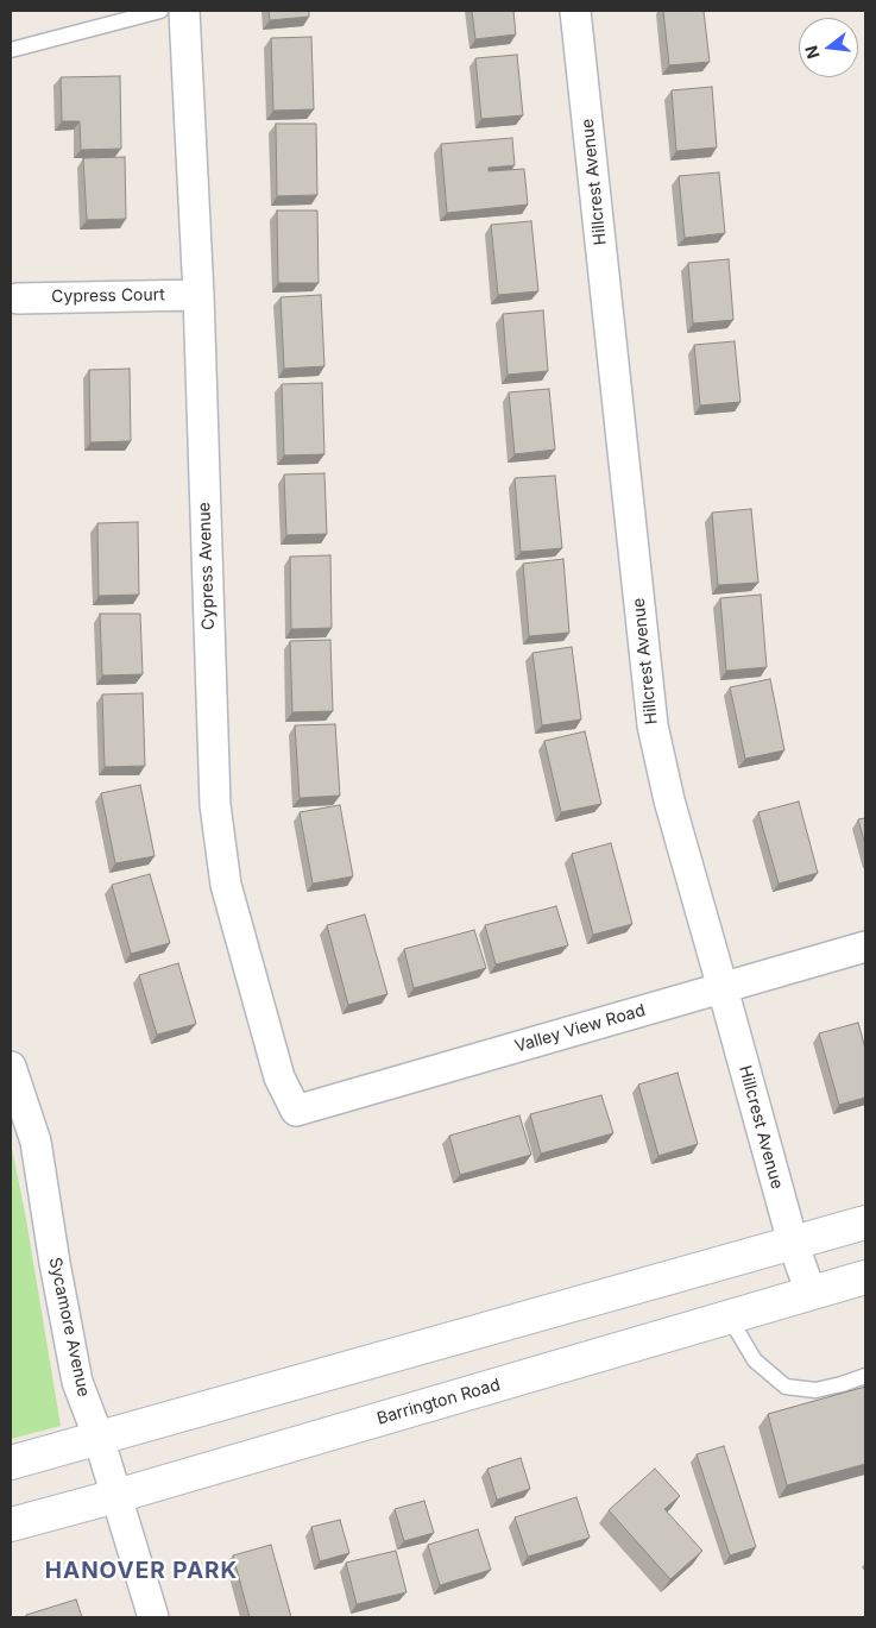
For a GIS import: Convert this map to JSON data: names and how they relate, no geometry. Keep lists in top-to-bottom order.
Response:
{
  "streets": {
    "main road": ["Barrington Road"],
    "street": [
      "Hillcrest Avenue",
      "Cypress Court",
      "Cypress Avenue",
      "Valley View Road",
      "Sycamore Avenue"
    ]
  },
  "crossings": [
    ["Hillcrest Avenue", "Valley View Road"],
    ["Hillcrest Avenue", "Barrington Road"],
    ["Cypress Court", "Cypress Avenue"],
    ["Cypress Avenue", "Valley View Road"],
    ["Sycamore Avenue", "Barrington Road"]
  ],
  "districts": ["HANOVER PARK"],
  "north": "left"
}
